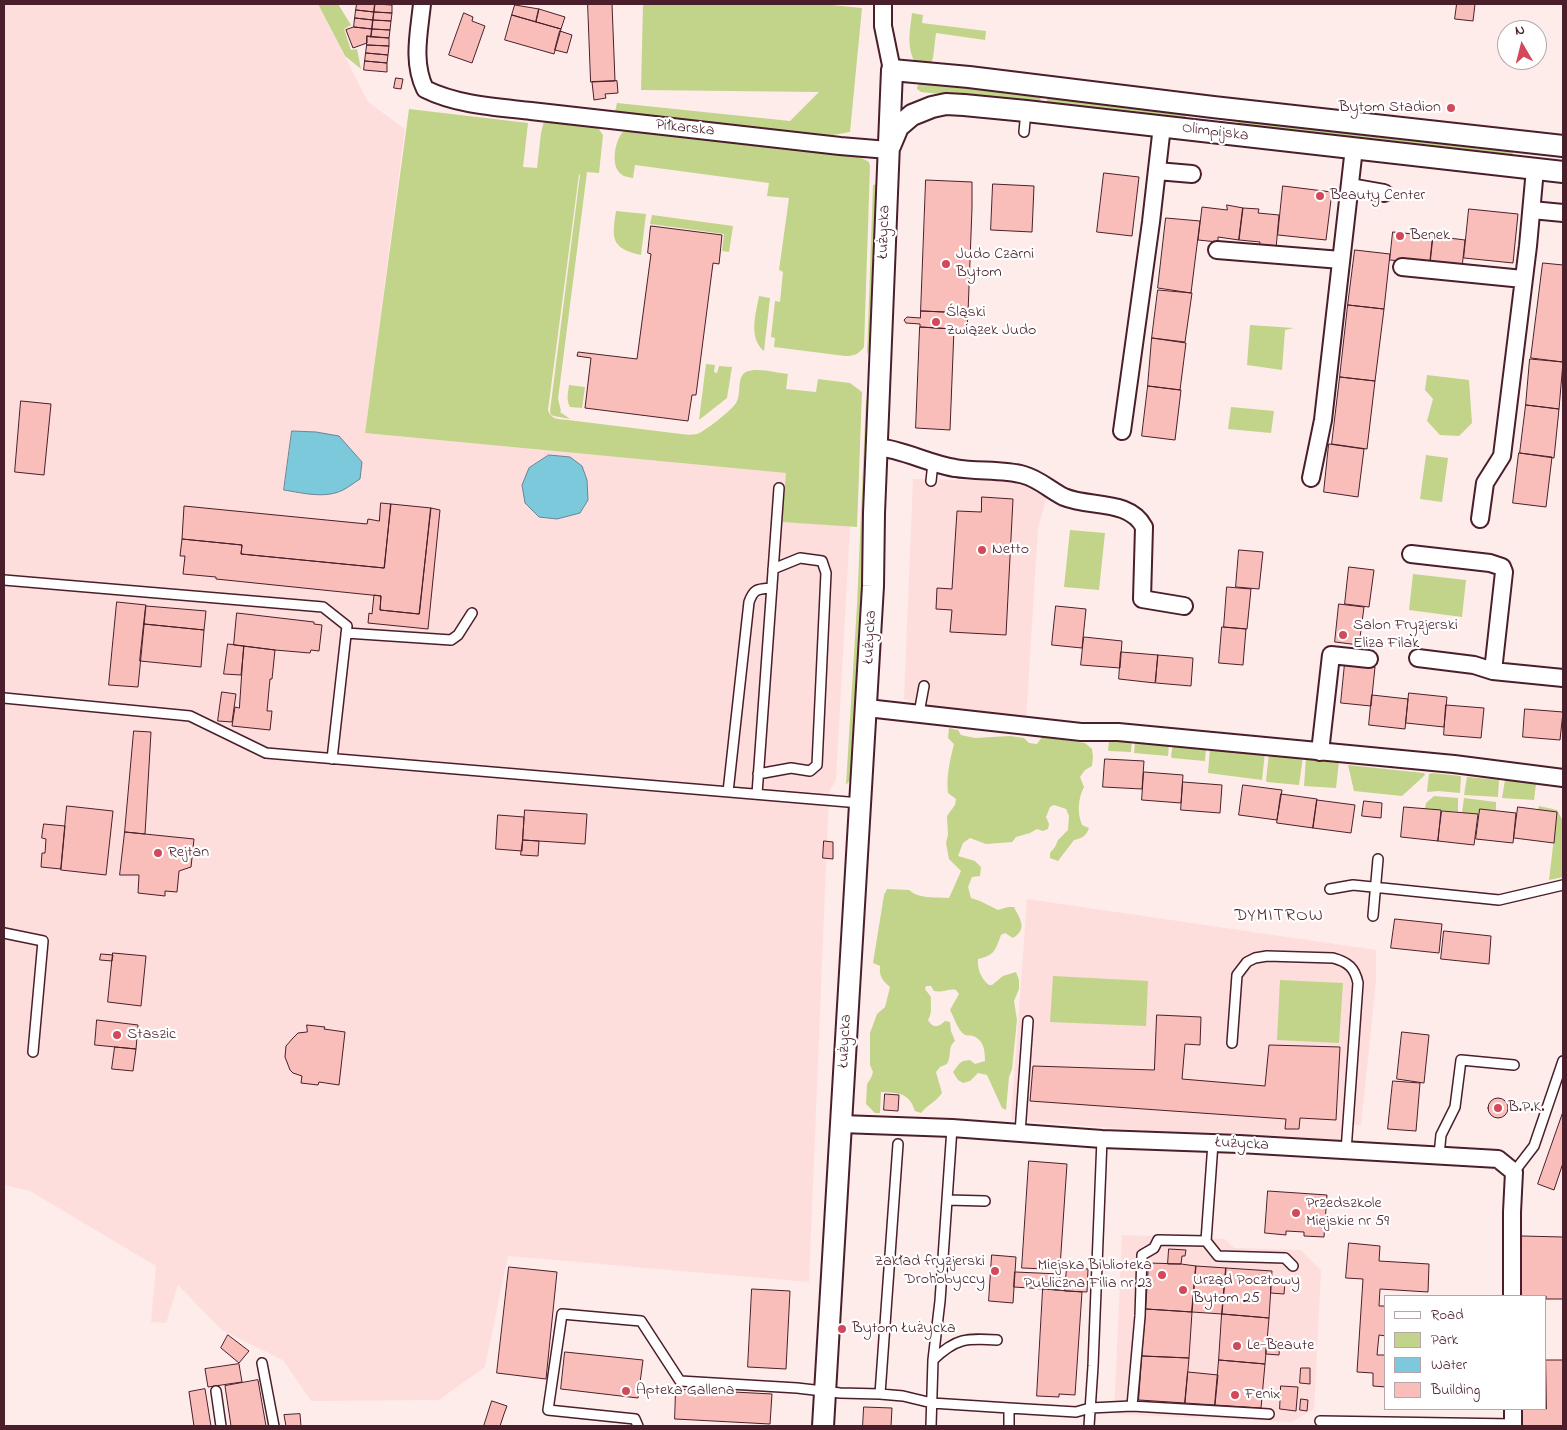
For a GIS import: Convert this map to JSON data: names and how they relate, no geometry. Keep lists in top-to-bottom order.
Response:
{
  "streets": {
    "street": ["Piłkarska", "Olimpijska", "Łużycka"]
  },
  "crossings": [
    ["Piłkarska", "Olimpijska"],
    ["Piłkarska", "Łużycka"],
    ["Olimpijska", "Łużycka"]
  ],
  "districts": ["DYMITROW"],
  "places": [
    "Bytom Stadion",
    "Beauty Center",
    "Benek",
    "Judo Czarni Bytom",
    "Śląski Związek Judo",
    "Netto",
    "Salon Fryzjerski Eliza Filak",
    "Rejtan",
    "Staszic",
    "B.P.K.",
    "Przedszkole Miejskie nr 59",
    "Zakład fryzjerski Drohobyccy",
    "Miejska Biblioteka Publiczna Filia nr 23",
    "Urząd Pocztowy Bytom 25",
    "Bytom Łużycka",
    "Le-Beaute",
    "Apteka Gallena",
    "Fenix"
  ],
  "legend": [
    "Road",
    "Park",
    "Water",
    "Building"
  ],
  "north": "top"
}
